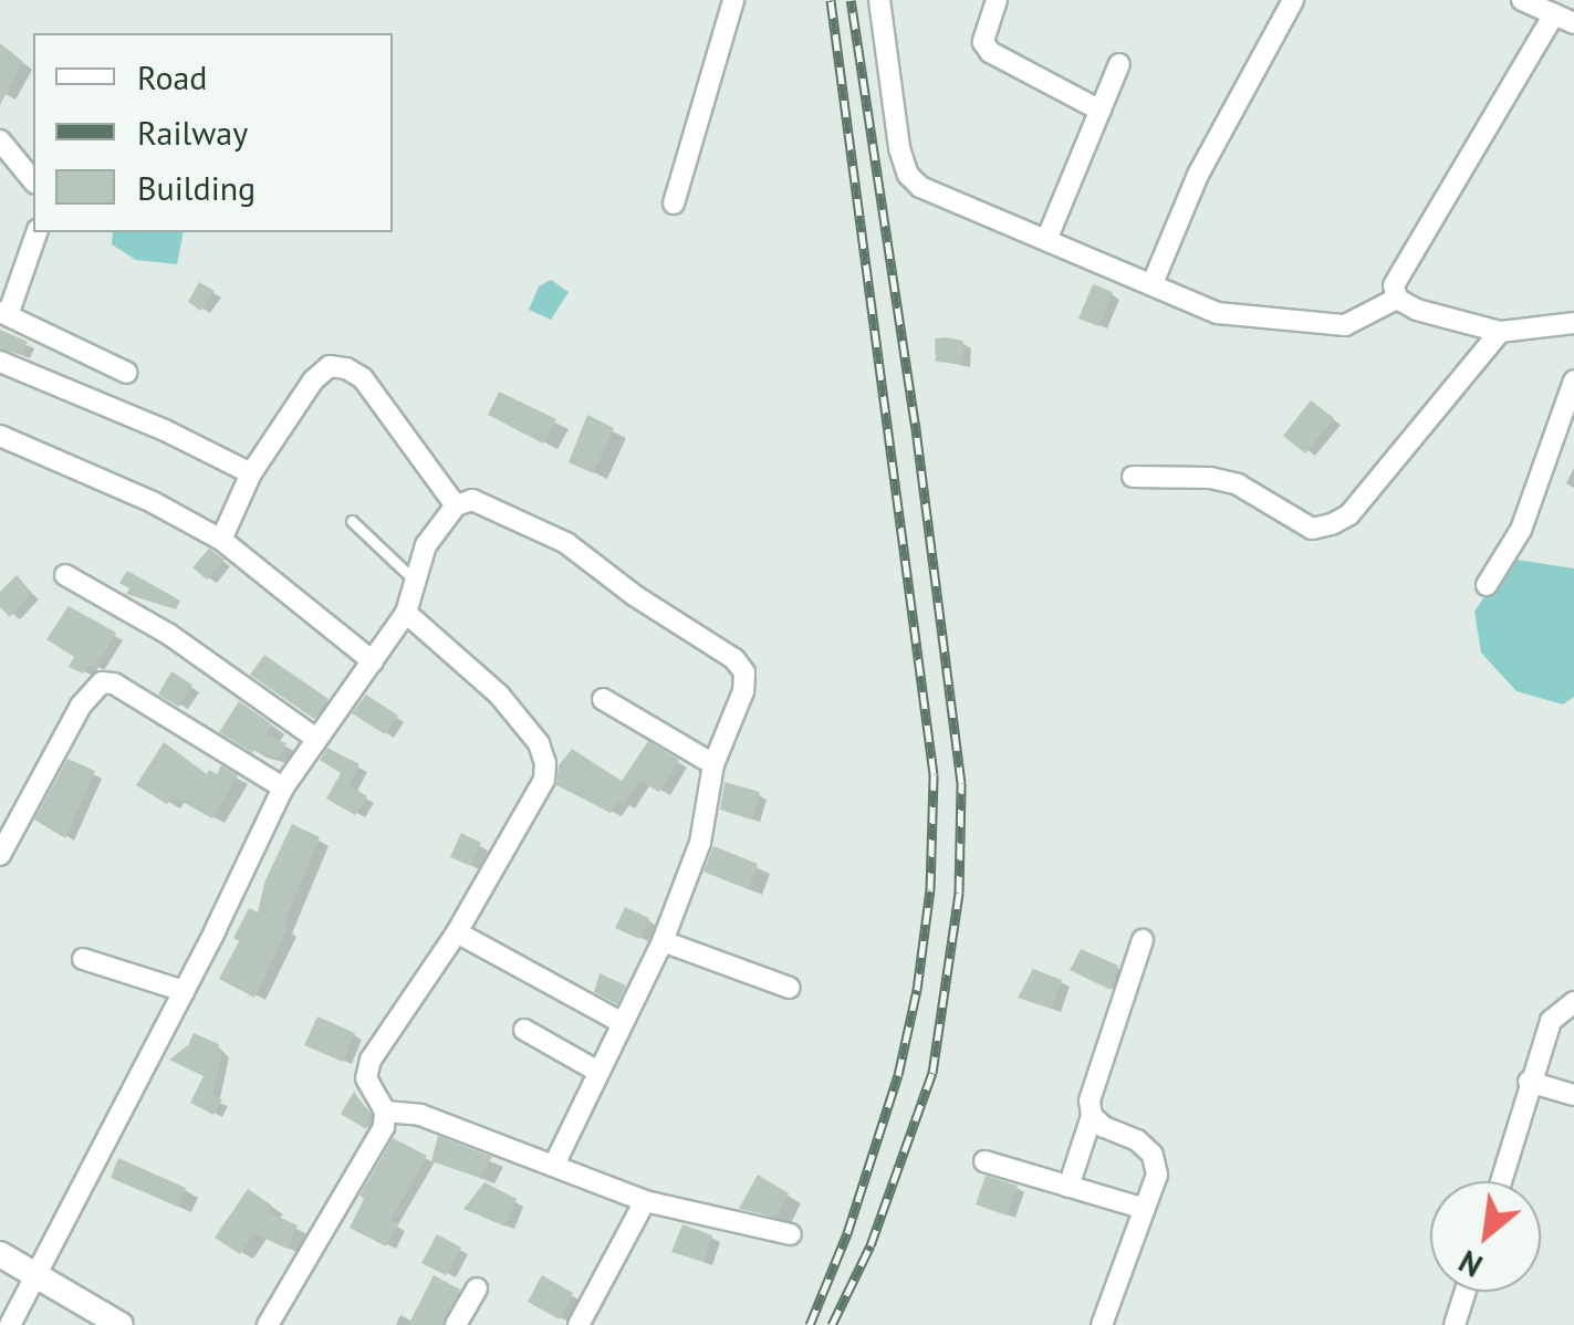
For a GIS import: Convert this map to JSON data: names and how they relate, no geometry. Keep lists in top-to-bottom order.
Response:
{
  "legend": ["Road", "Railway", "Building"],
  "north": "bottom left"
}
